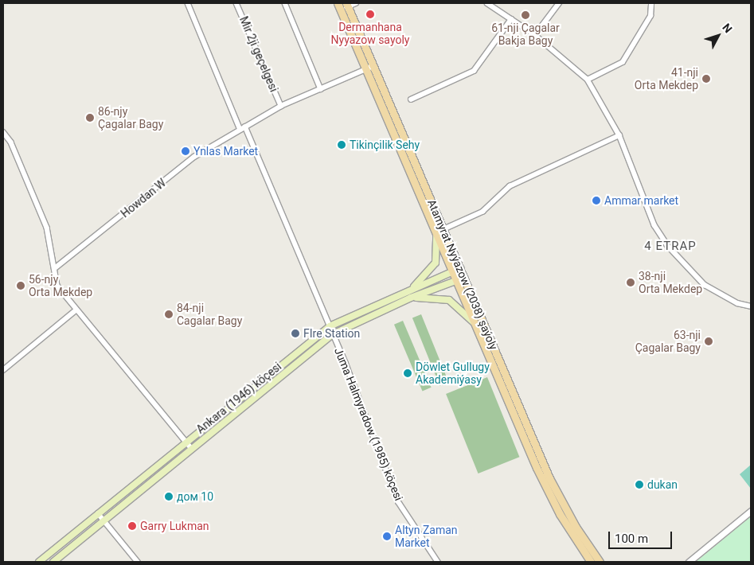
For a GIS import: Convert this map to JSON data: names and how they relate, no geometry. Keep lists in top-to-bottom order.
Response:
{
  "streets": {
    "main road": ["Atamyrat Nyýazow (2038) şaýoly", "Ankara (1946) köçesi"],
    "street": ["Mir 2ji geçelgesi", "Howdan W", "Juma Halmyradow (1985) köçesi"]
  },
  "crossings": [
    ["Mir 2ji geçelgesi", "Howdan W"],
    ["Howdan W", "Atamyrat Nyýazow (2038) şaýoly"],
    ["Howdan W", "Juma Halmyradow (1985) köçesi"],
    ["Atamyrat Nyýazow (2038) şaýoly", "Ankara (1946) köçesi"],
    ["Ankara (1946) köçesi", "Juma Halmyradow (1985) köçesi"]
  ],
  "districts": ["4 ETRAP"],
  "places": [
    "Dermanhana Nyyazow sayoly",
    "61-nji Çagalar Bakja Bagy",
    "41-nji Orta Mekdep",
    "86-njy Çagalar Bagy",
    "Tikinçilik Sehy",
    "Ynlas Market",
    "Ammar market",
    "38-nji Orta Mekdep",
    "56-njy Orta Mekdep",
    "84-nji Cagalar Bagy",
    "FIre Station",
    "63-nji Çagalar Bagy",
    "Döwlet Gullugy Akademiýasy",
    "dukan",
    "дом 10",
    "Garry Lukman",
    "Altyn Zaman Market"
  ],
  "scale_bar": "100 m",
  "north": "top right"
}
